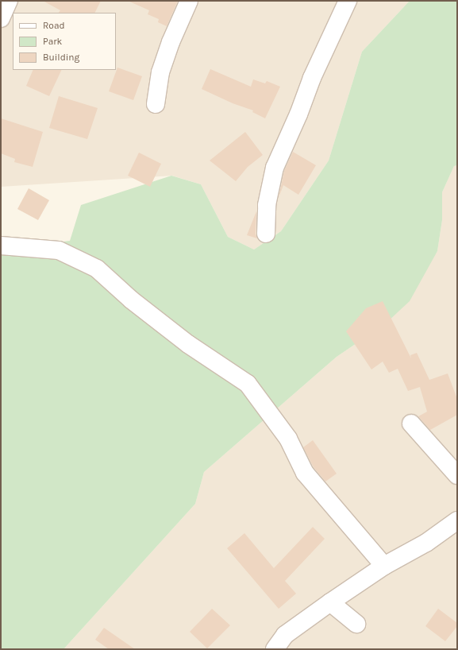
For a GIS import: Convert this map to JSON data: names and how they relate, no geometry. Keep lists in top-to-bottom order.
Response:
{
  "legend": ["Road", "Park", "Building"]
}
